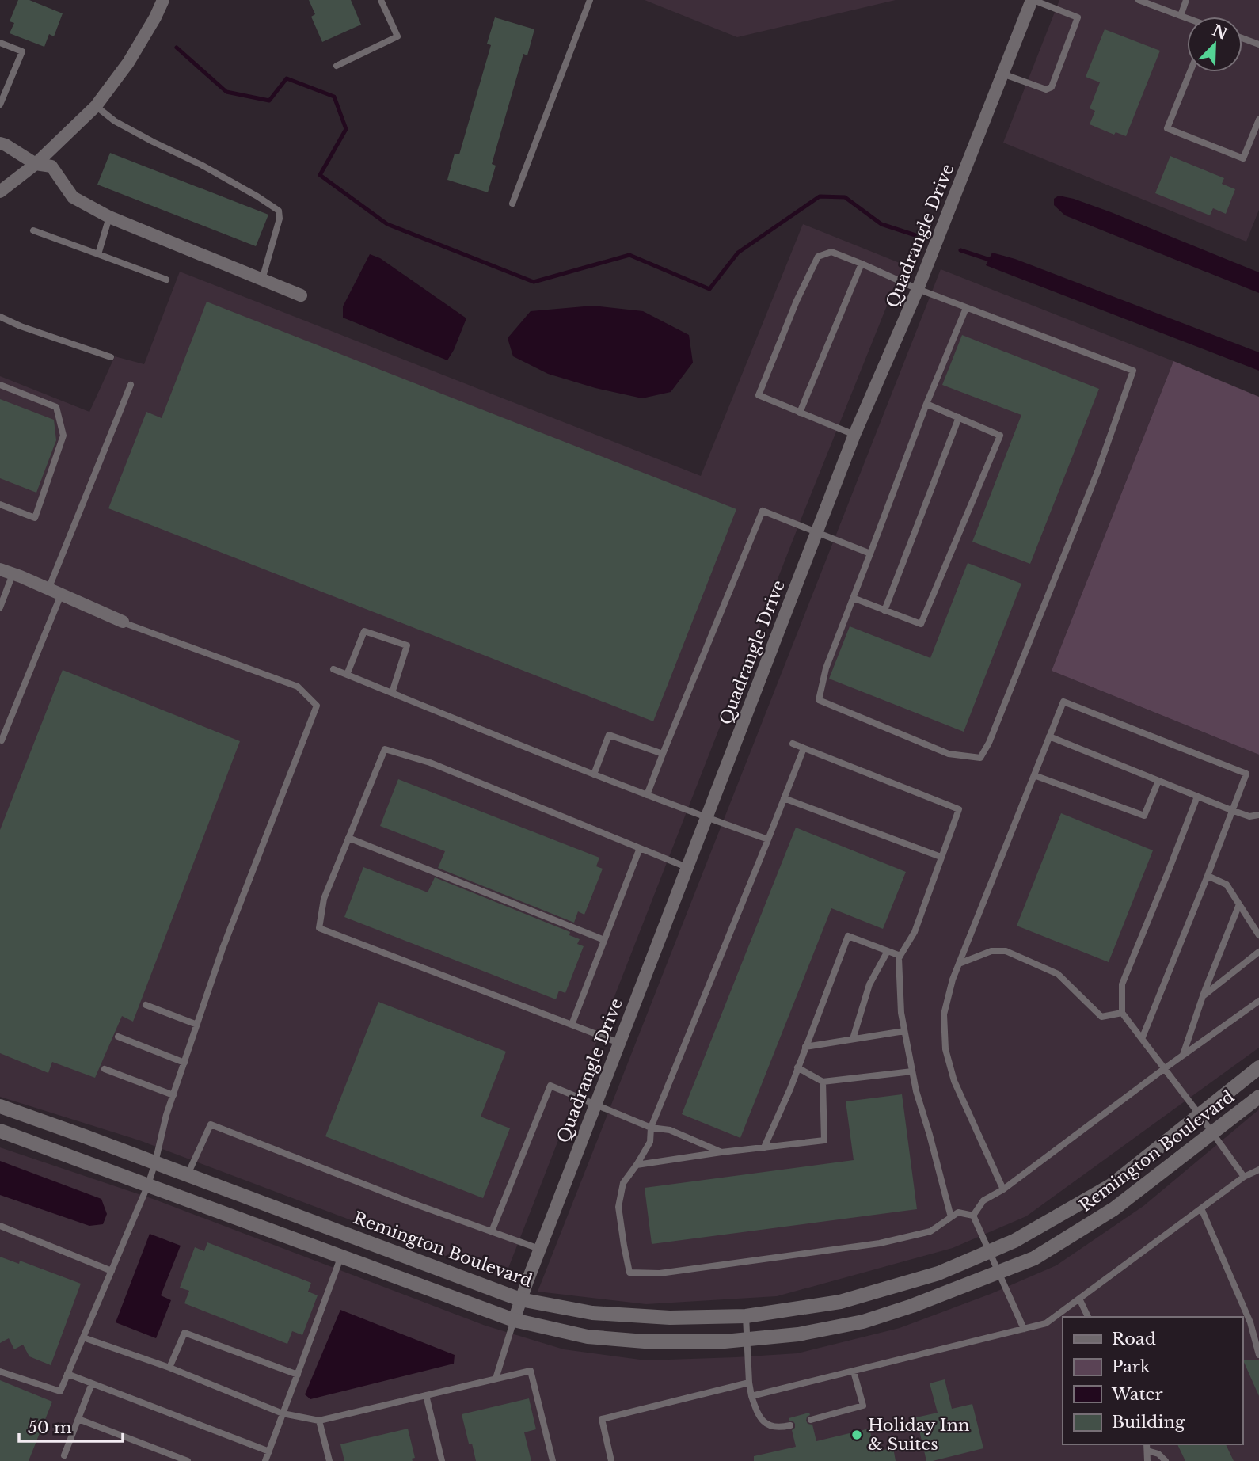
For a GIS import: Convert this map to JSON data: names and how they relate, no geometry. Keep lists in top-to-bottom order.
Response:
{
  "streets": {
    "street": ["Quadrangle Drive", "Remington Boulevard"]
  },
  "crossings": [
    ["Quadrangle Drive", "Remington Boulevard"]
  ],
  "places": ["Holiday Inn & Suites"],
  "legend": [
    "Road",
    "Park",
    "Water",
    "Building"
  ],
  "scale_bar": "50 m",
  "north": "top right"
}
